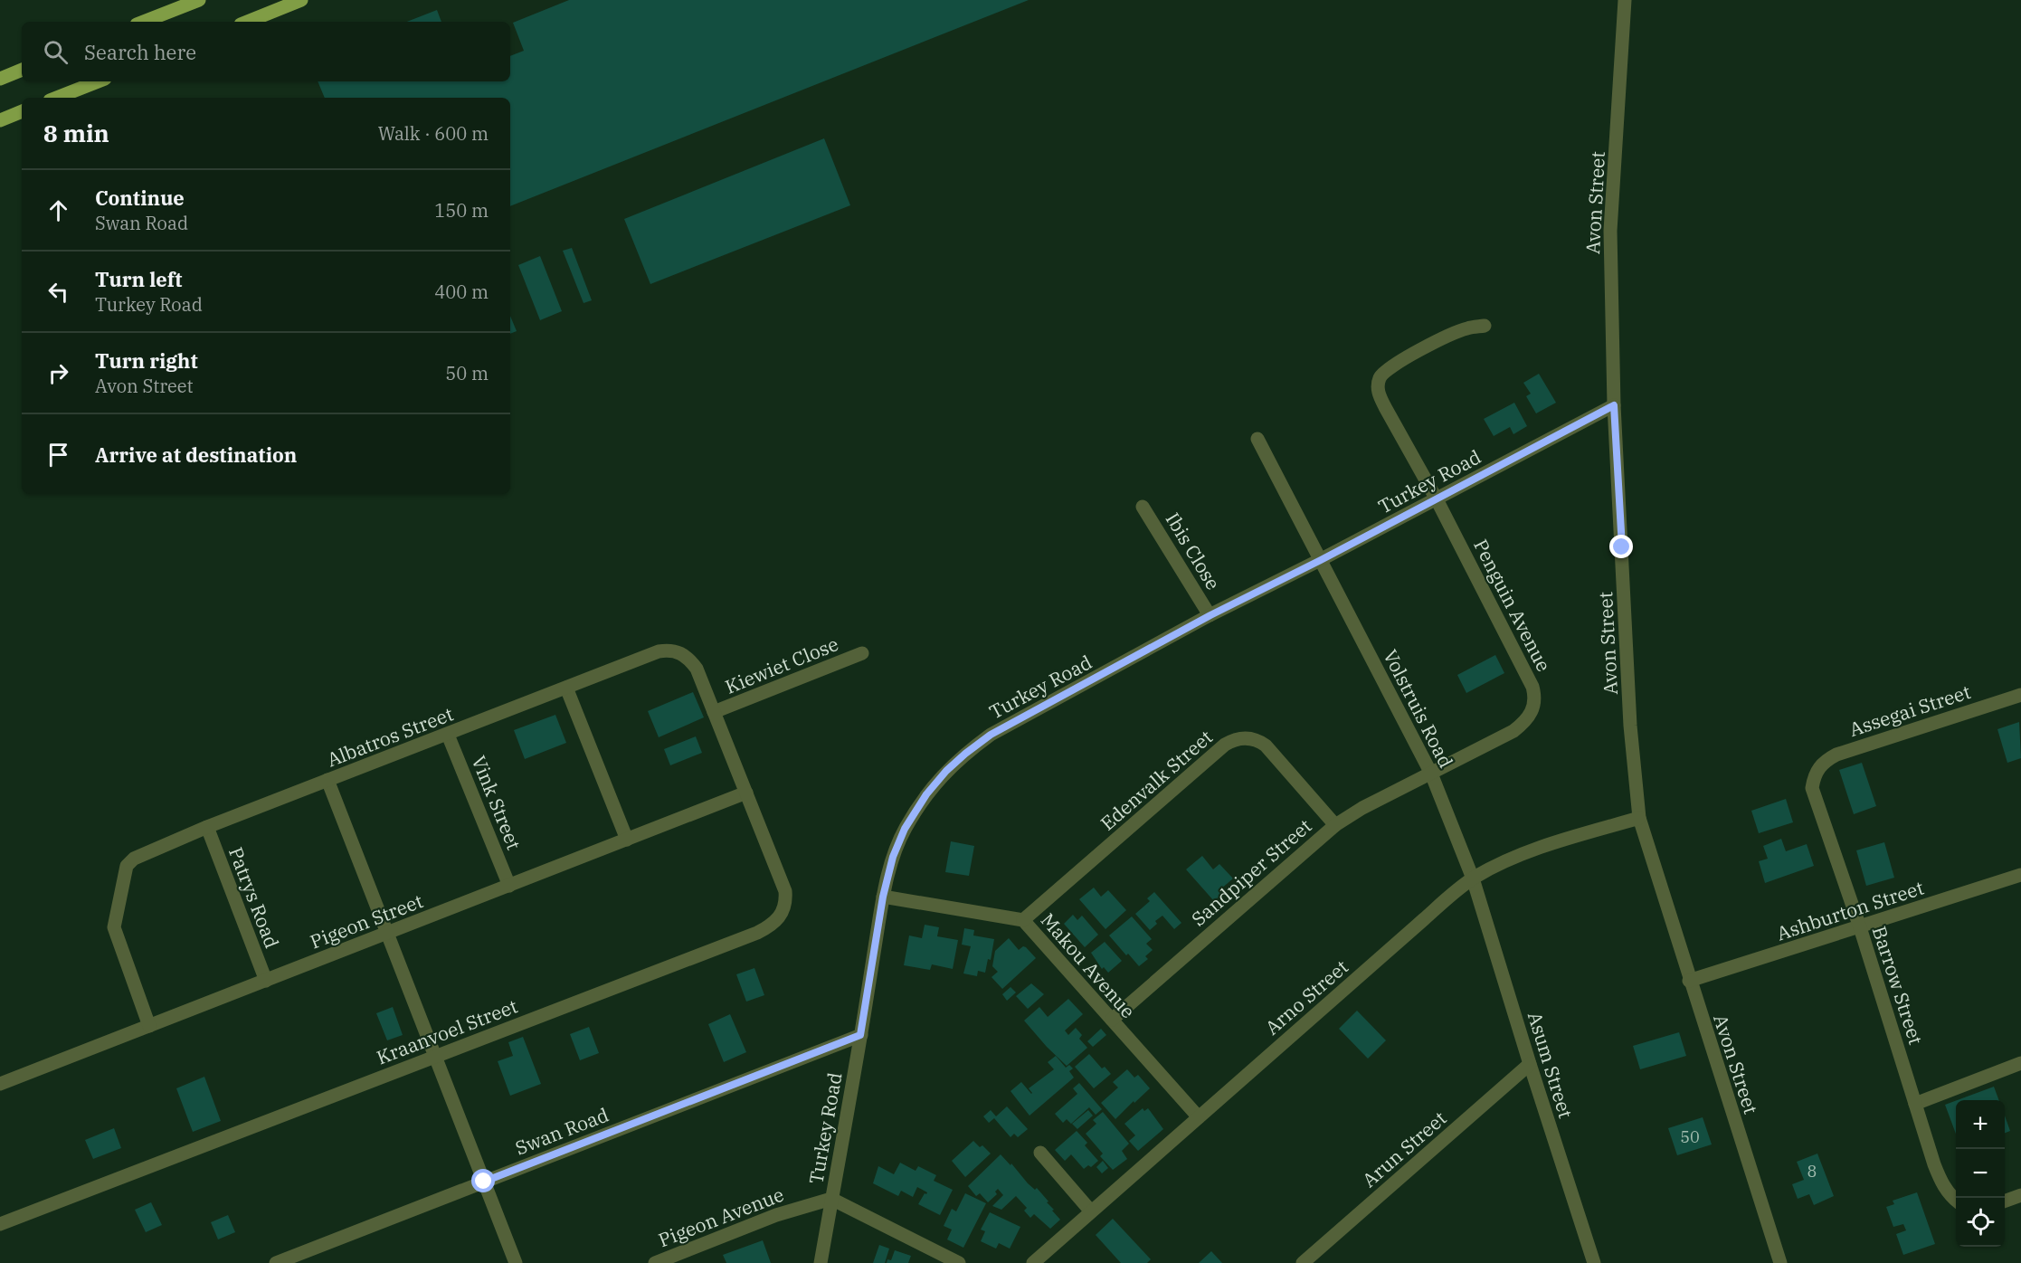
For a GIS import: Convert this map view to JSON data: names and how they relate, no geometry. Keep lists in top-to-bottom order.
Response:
{
  "streets": {
    "street": [
      "Avon Street",
      "Turkey Road",
      "Ibis Close",
      "Penguin Avenue",
      "Kiewiet Close",
      "Volstruis Road",
      "Assegai Street",
      "Albatros Street",
      "Edenvalk Street",
      "Vink Street",
      "Sandpiper Street",
      "Patrys Road",
      "Ashburton Street",
      "Pigeon Street",
      "Makou Avenue",
      "Barrow Street",
      "Arno Street",
      "Kraanvoel Street",
      "Asum Street",
      "Swan Road",
      "Arun Street",
      "Pigeon Avenue"
    ]
  },
  "crossings": [
    ["Avon Street", "Turkey Road"],
    ["Avon Street", "Ashburton Street"],
    ["Avon Street", "Arno Street"],
    ["Turkey Road", "Ibis Close"],
    ["Turkey Road", "Penguin Avenue"],
    ["Turkey Road", "Volstruis Road"],
    ["Turkey Road", "Makou Avenue"],
    ["Turkey Road", "Swan Road"],
    ["Turkey Road", "Pigeon Avenue"],
    ["Penguin Avenue", "Volstruis Road"],
    ["Penguin Avenue", "Sandpiper Street"],
    ["Kiewiet Close", "Albatros Street"],
    ["Volstruis Road", "Sandpiper Street"],
    ["Volstruis Road", "Arno Street"],
    ["Volstruis Road", "Asum Street"],
    ["Assegai Street", "Barrow Street"],
    ["Albatros Street", "Vink Street"],
    ["Albatros Street", "Patrys Road"],
    ["Albatros Street", "Pigeon Street"],
    ["Albatros Street", "Kraanvoel Street"],
    ["Edenvalk Street", "Sandpiper Street"],
    ["Edenvalk Street", "Makou Avenue"],
    ["Vink Street", "Pigeon Street"],
    ["Sandpiper Street", "Makou Avenue"],
    ["Patrys Road", "Pigeon Street"],
    ["Ashburton Street", "Barrow Street"],
    ["Pigeon Street", "Kraanvoel Street"],
    ["Makou Avenue", "Arno Street"],
    ["Arno Street", "Asum Street"],
    ["Asum Street", "Arun Street"]
  ],
  "house_numbers": ["50", "8"],
  "page": {
    "search": "Search here",
    "heading": ["8 min", "Walk · 600 m"],
    "list": [
      ["Continue", "Swan Road", "150 m"],
      ["Turn left", "Turkey Road", "400 m"],
      ["Turn right", "Avon Street", "50 m"],
      "Arrive at destination"
    ],
    "map_buttons": ["+", "−"]
  }
}
